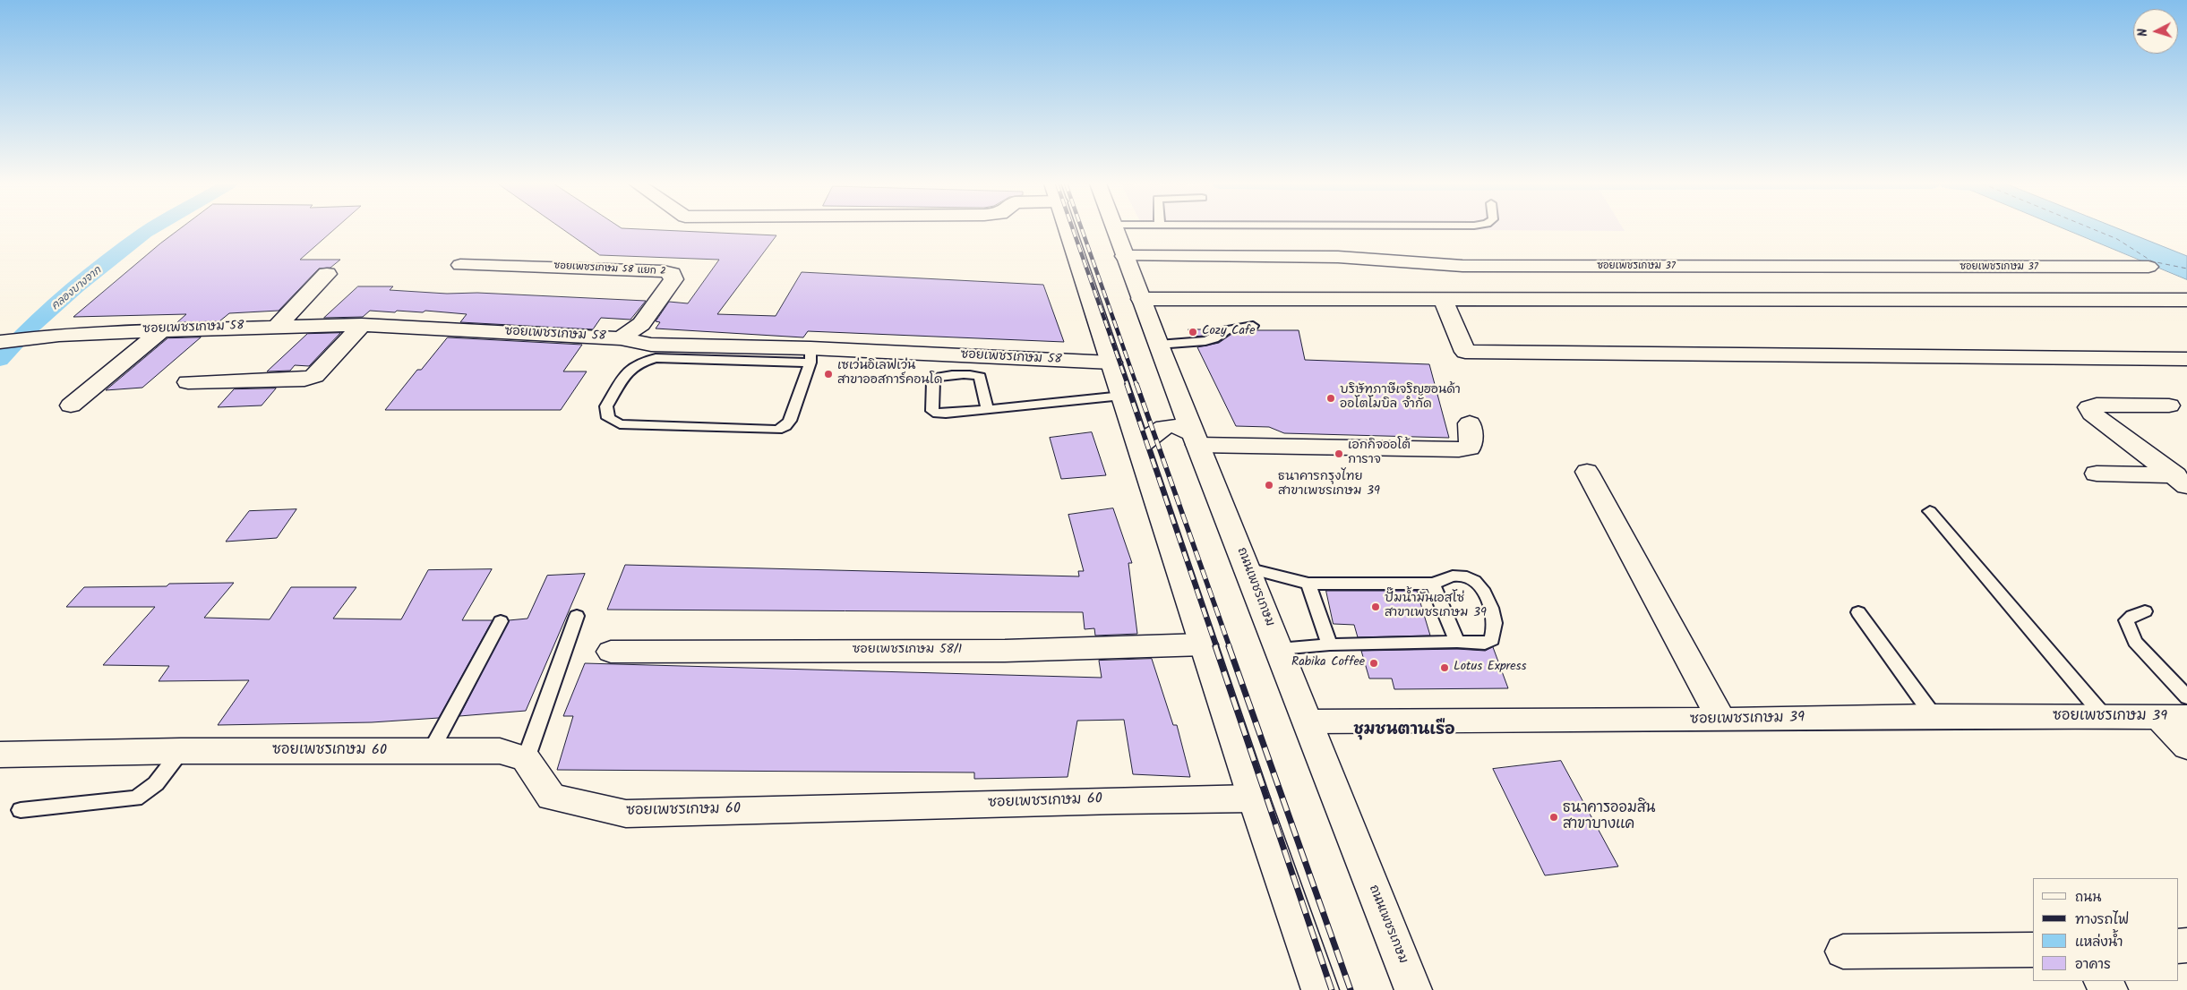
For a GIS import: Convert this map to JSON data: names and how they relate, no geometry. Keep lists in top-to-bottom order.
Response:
{
  "streets": {
    "street": [
      "ซอยเพชรเกษม 37",
      "ซอยเพชรเกษม 58 แยก 2",
      "ซอยเพชรเกษม 58",
      "ถนนเพชรเกษม",
      "ซอยเพชรเกษม 58/1",
      "ซอยเพชรเกษม 39",
      "ซอยเพชรเกษม 60"
    ]
  },
  "crossings": [
    ["ซอยเพชรเกษม 37", "ถนนเพชรเกษม"],
    ["ซอยเพชรเกษม 58 แยก 2", "ซอยเพชรเกษม 58"],
    ["ถนนเพชรเกษม", "ซอยเพชรเกษม 39"]
  ],
  "districts": ["ชุมชนตานเรือ"],
  "water": ["คลองบางจาก"],
  "places": [
    "Cozy Cafe",
    "เซเว่นอิเลฟเว่น สาขาออสการ์คอนโด",
    "บริษัทภาษีเจริญฮอนด้า ออโตโมบิล จำกัด",
    "เอกกิจออโต้ การาจ",
    "ธนาคารกรุงไทย สาขาเพชรเกษม 39",
    "ปั๊มน้ำมันเอสโซ่ สาขาเพชรเกษม 39",
    "Rabika Coffee",
    "Lotus Express",
    "ธนาคารออมสิน สาขาบางแค"
  ],
  "legend": [
    "ถนน",
    "ทางรถไฟ",
    "แหล่งน้ำ",
    "อาคาร"
  ],
  "north": "left"
}
